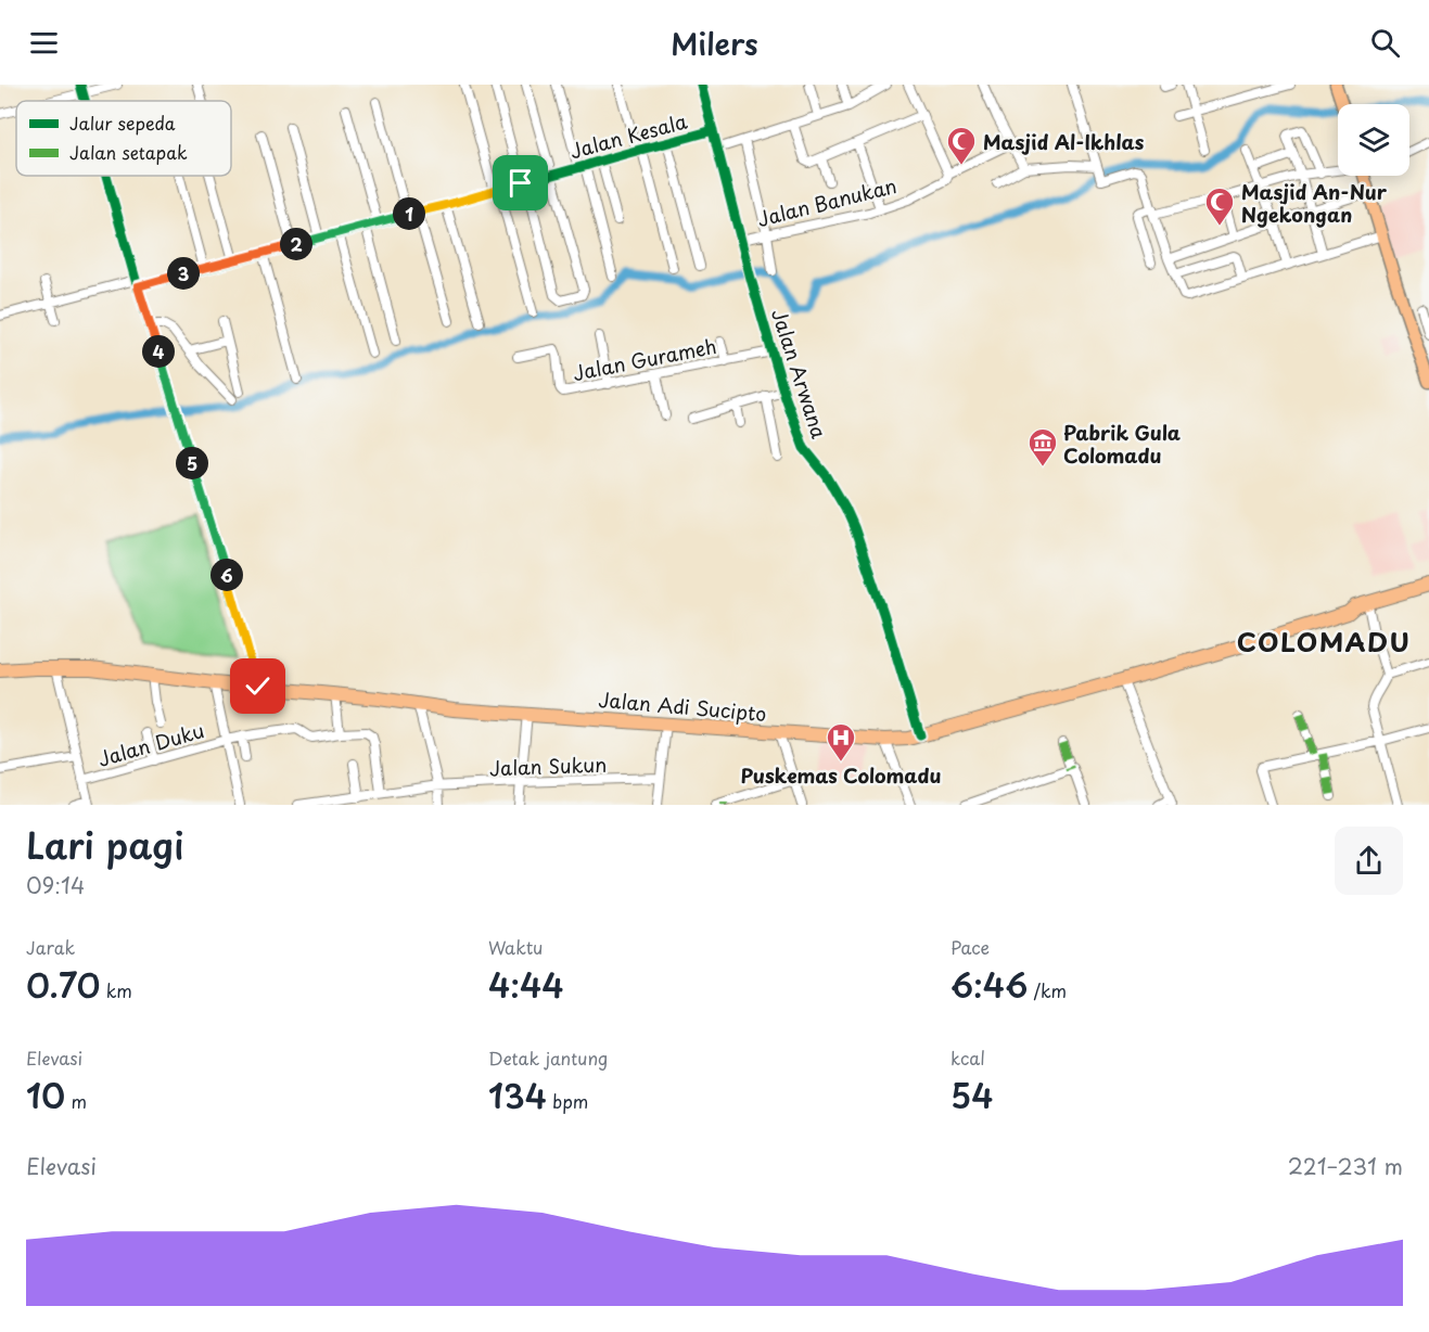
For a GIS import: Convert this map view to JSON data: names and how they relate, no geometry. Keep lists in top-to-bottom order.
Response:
{
  "streets": {
    "highway": ["Jalan Adi Sucipto"],
    "street": [
      "Jalan Kesala",
      "Jalan Banukan",
      "Jalan Gurameh",
      "Jalan Arwana",
      "Jalan Duku",
      "Jalan Sukun"
    ]
  },
  "crossings": [
    ["Jalan Kesala", "Jalan Arwana"],
    ["Jalan Banukan", "Jalan Arwana"],
    ["Jalan Gurameh", "Jalan Arwana"],
    ["Jalan Arwana", "Jalan Adi Sucipto"],
    ["Jalan Duku", "Jalan Sukun"]
  ],
  "districts": ["COLOMADU"],
  "places": {
    "mosque": ["Masjid Al-Ikhlas", "Masjid An-Nur Ngekongan"],
    "museum": ["Pabrik Gula Colomadu"],
    "hospital": ["Puskemas Colomadu"]
  },
  "legend": ["Jalur sepeda", "Jalan setapak"],
  "page": {
    "header": "Milers",
    "pins": [
      "1",
      "2",
      "3",
      "4",
      "5",
      "6"
    ],
    "heading": ["Lari pagi", "09:14"],
    "stats": [
      ["Jarak", "0.70 km"],
      ["Waktu", "4:44"],
      ["Pace", "6:46 /km"],
      ["Elevasi", "10 m"],
      ["Detak jantung", "134 bpm"],
      ["kcal", "54"]
    ],
    "chart": ["Elevasi", "221–231 m"]
  }
}
